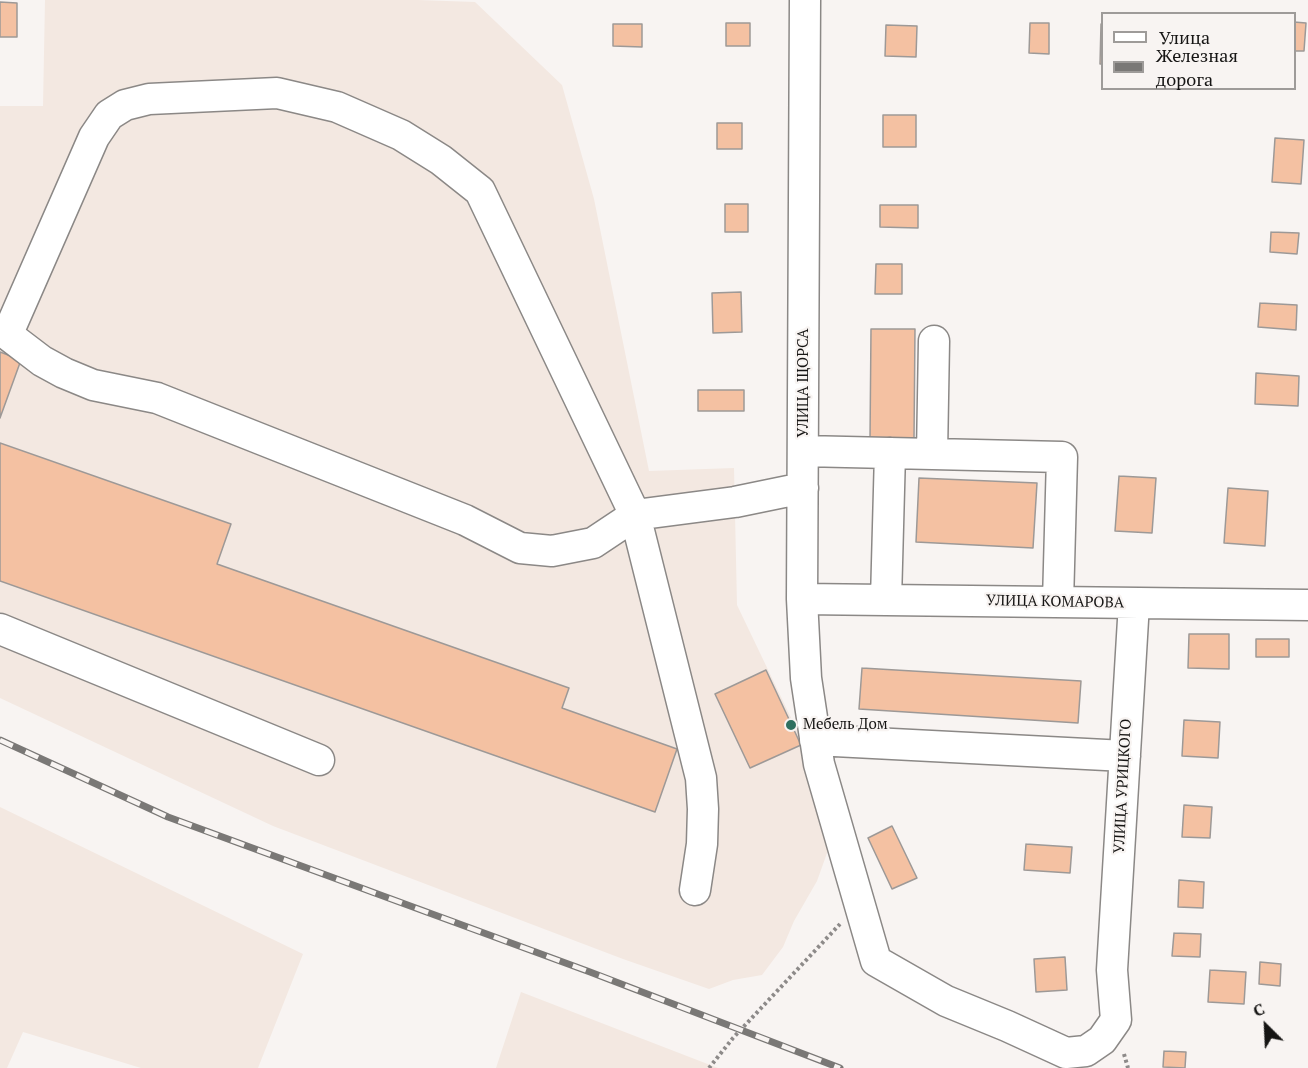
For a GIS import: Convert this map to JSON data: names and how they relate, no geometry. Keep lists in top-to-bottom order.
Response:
{
  "streets": {
    "street": ["УЛИЦА ЩОРСА", "УЛИЦА КОМАРОВА", "УЛИЦА УРИЦКОГО"]
  },
  "crossings": [
    ["УЛИЦА ЩОРСА", "УЛИЦА КОМАРОВА"],
    ["УЛИЦА ЩОРСА", "УЛИЦА УРИЦКОГО"],
    ["УЛИЦА КОМАРОВА", "УЛИЦА УРИЦКОГО"]
  ],
  "places": ["Мебель Дом"],
  "legend": ["Улица", "Железная дорога"],
  "north": "top left"
}
